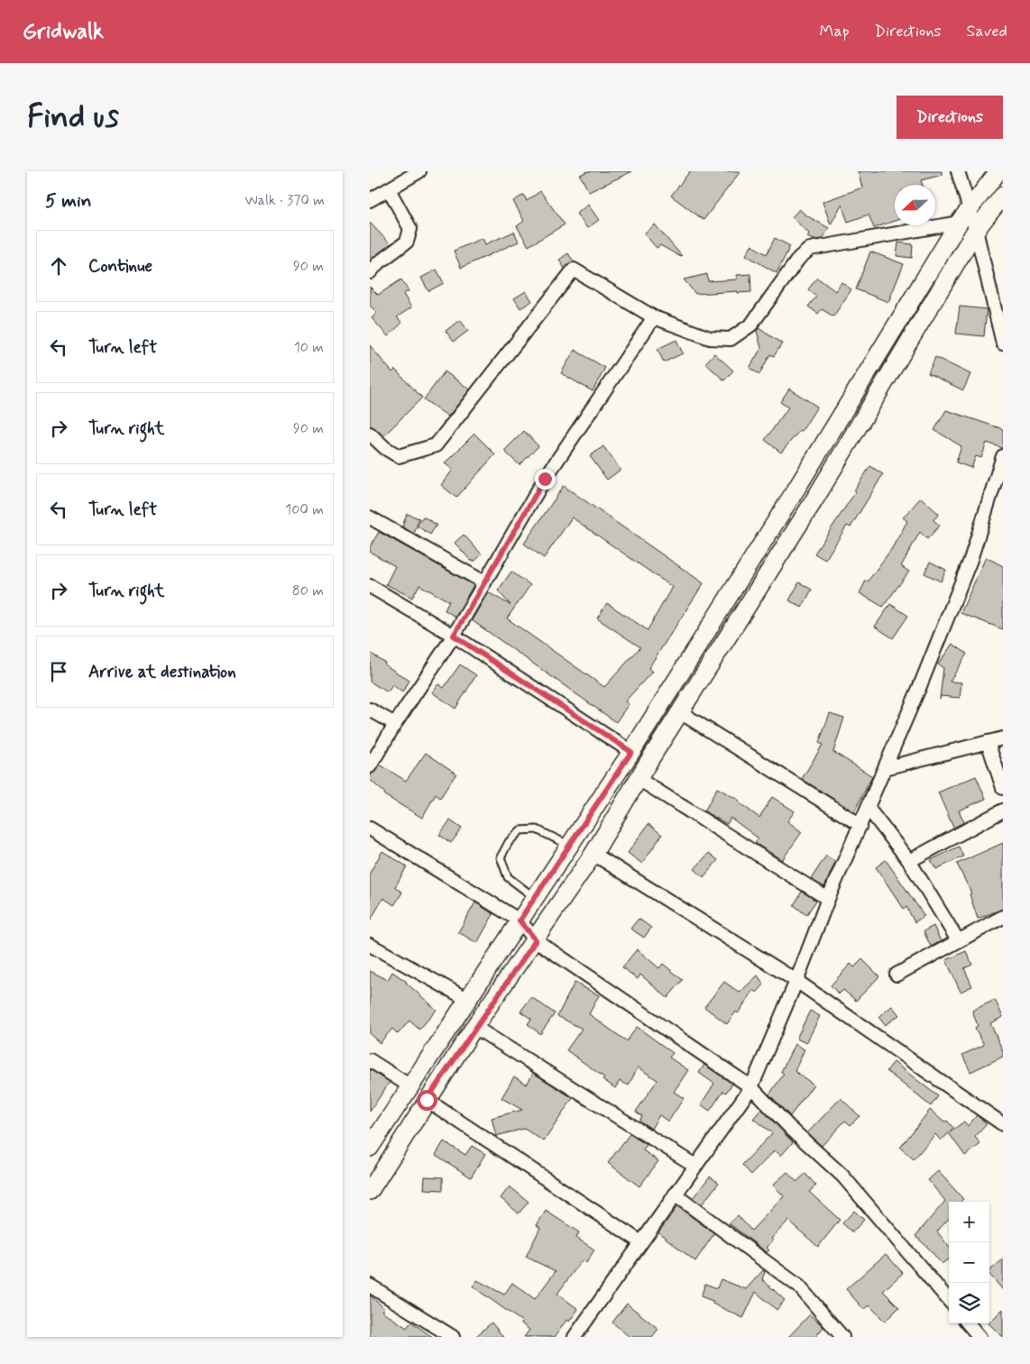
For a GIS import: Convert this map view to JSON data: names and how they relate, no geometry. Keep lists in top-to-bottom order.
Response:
{
  "north": "left",
  "page": {
    "header": "Gridwalk",
    "nav": ["Map", "Directions", "Saved"],
    "buttons": "Directions",
    "title": "Find us",
    "heading": ["5 min", "Walk · 370 m"],
    "list": [
      ["Continue", "90 m"],
      ["Turn left", "10 m"],
      ["Turn right", "90 m"],
      ["Turn left", "100 m"],
      ["Turn right", "80 m"],
      "Arrive at destination"
    ],
    "map_buttons": ["+", "−"]
  }
}
